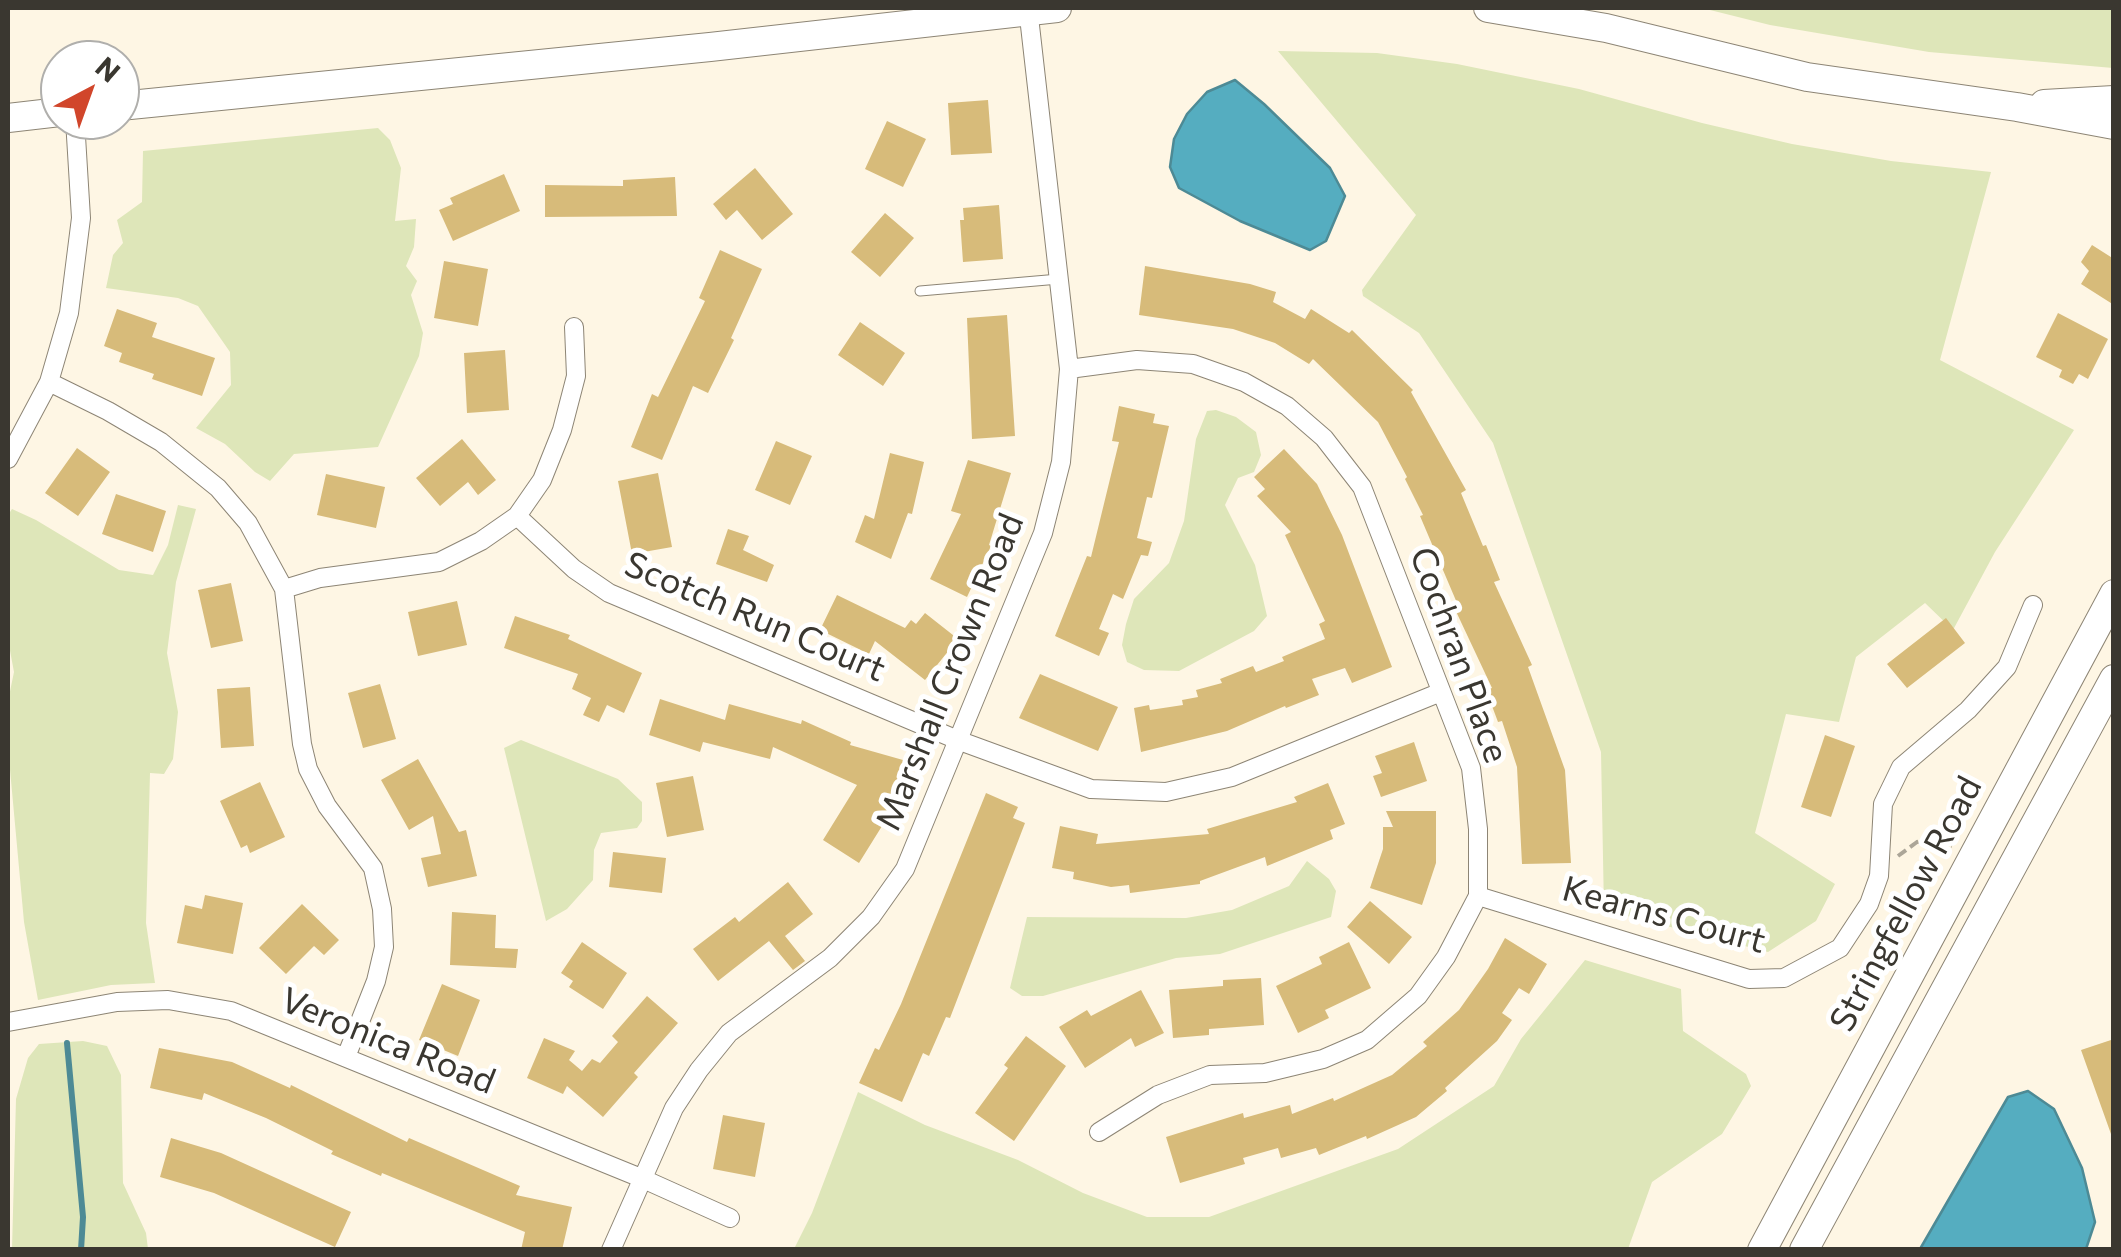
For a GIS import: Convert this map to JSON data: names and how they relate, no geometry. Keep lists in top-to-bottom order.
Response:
{
  "streets": {
    "street": [
      "Scotch Run Court",
      "Cochran Place",
      "Marshall Crown Road",
      "Stringfellow Road",
      "Kearns Court",
      "Veronica Road"
    ]
  },
  "crossings": [
    ["Scotch Run Court", "Cochran Place"],
    ["Scotch Run Court", "Marshall Crown Road"],
    ["Cochran Place", "Marshall Crown Road"],
    ["Cochran Place", "Kearns Court"],
    ["Marshall Crown Road", "Veronica Road"]
  ],
  "north": "top right"
}
